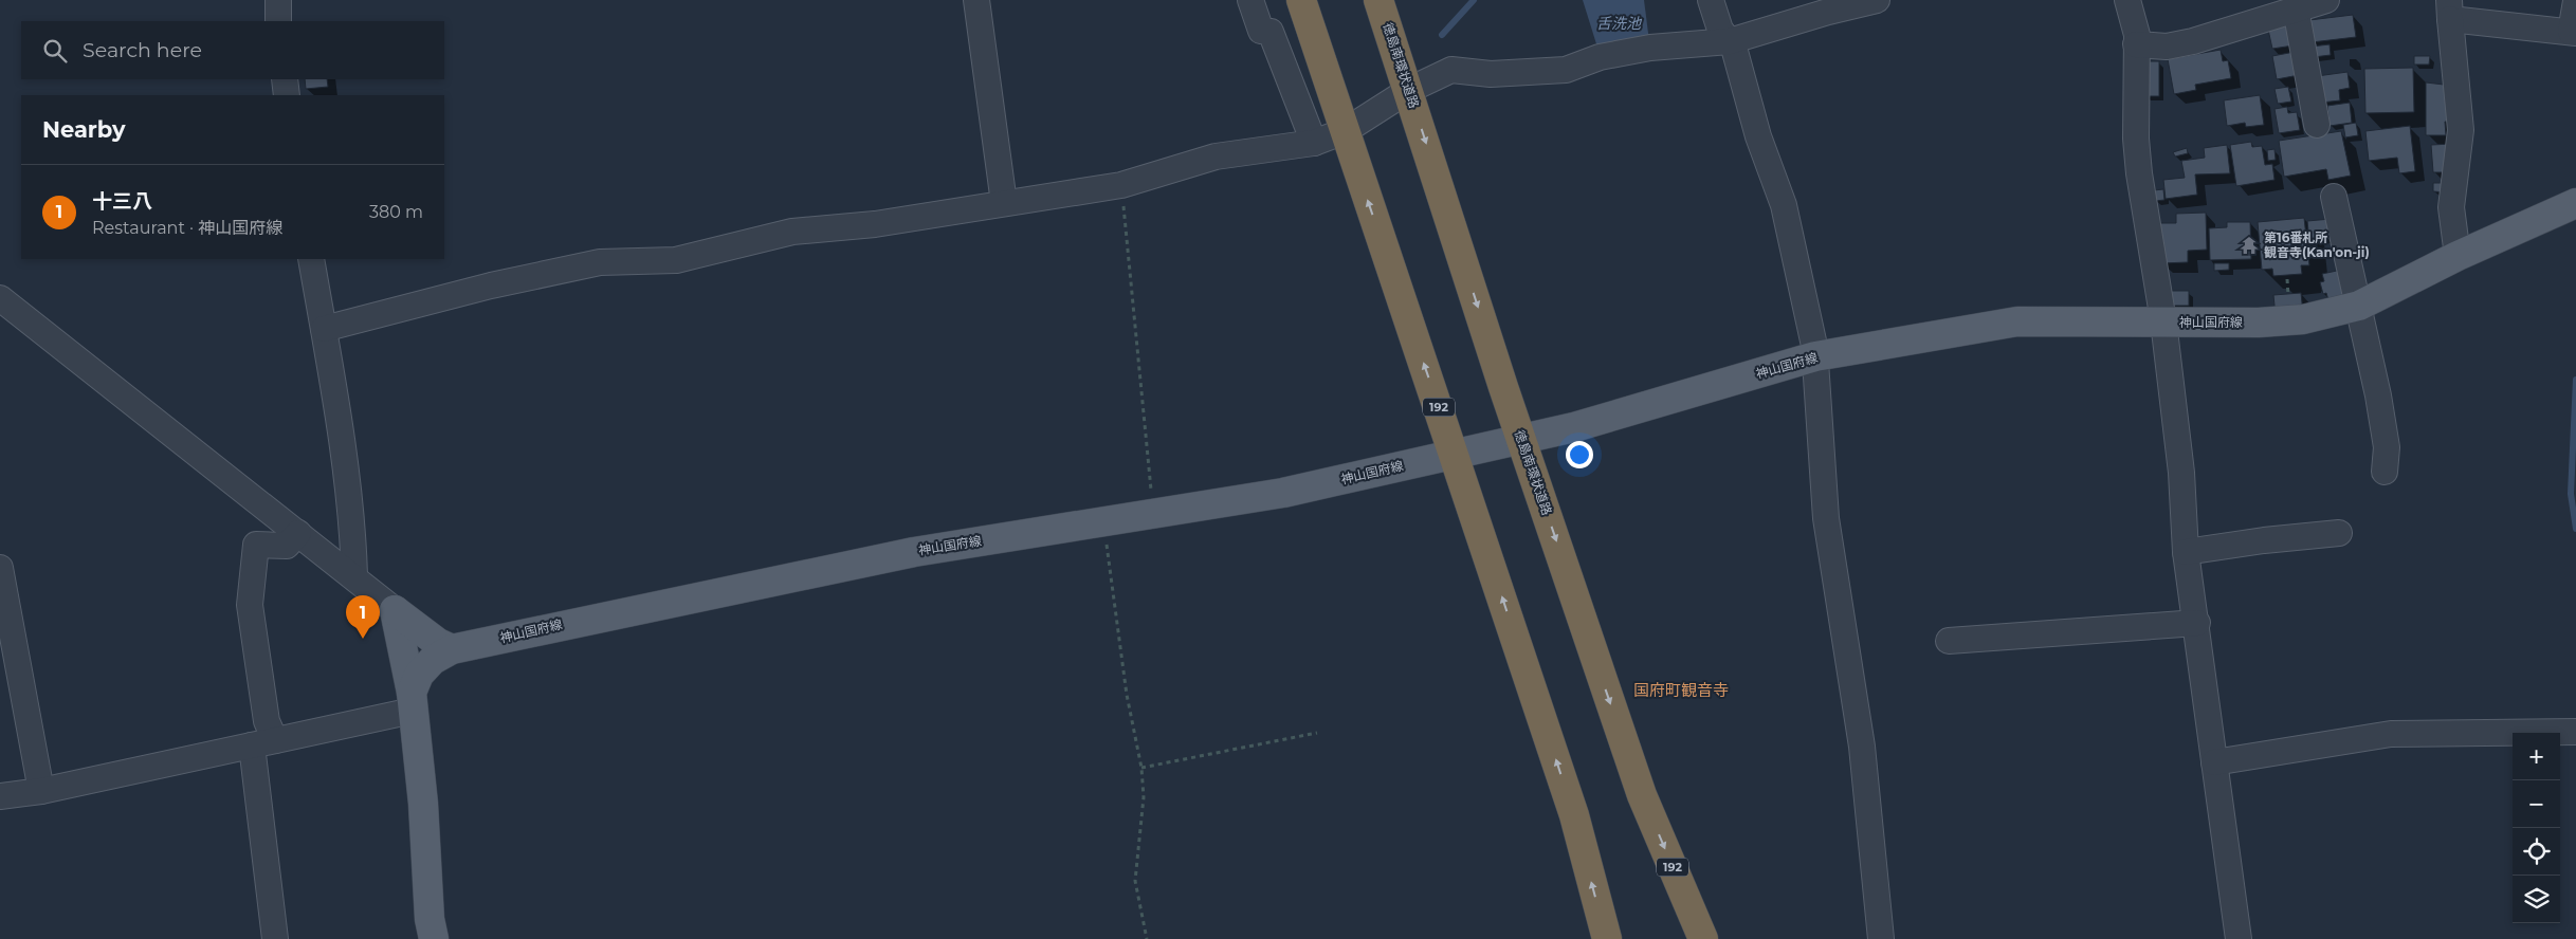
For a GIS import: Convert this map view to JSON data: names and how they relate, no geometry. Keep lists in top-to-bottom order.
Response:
{
  "streets": {
    "highway": ["徳島南環状道路", "192"],
    "main road": ["神山国府線"]
  },
  "crossings": [
    ["徳島南環状道路", "神山国府線"],
    ["神山国府線", "192"]
  ],
  "districts": ["国府町観音寺"],
  "water": ["舌洗池"],
  "places": {
    "temple": ["第16番札所 観音寺(Kan'on-ji)"]
  },
  "page": {
    "search": "Search here",
    "heading": "Nearby",
    "list": [
      {
        "mark": "1",
        "name": "十三八",
        "note": "Restaurant · 神山国府線",
        "value": "380 m"
      }
    ],
    "pins": "1",
    "map_buttons": ["+", "−"]
  }
}
